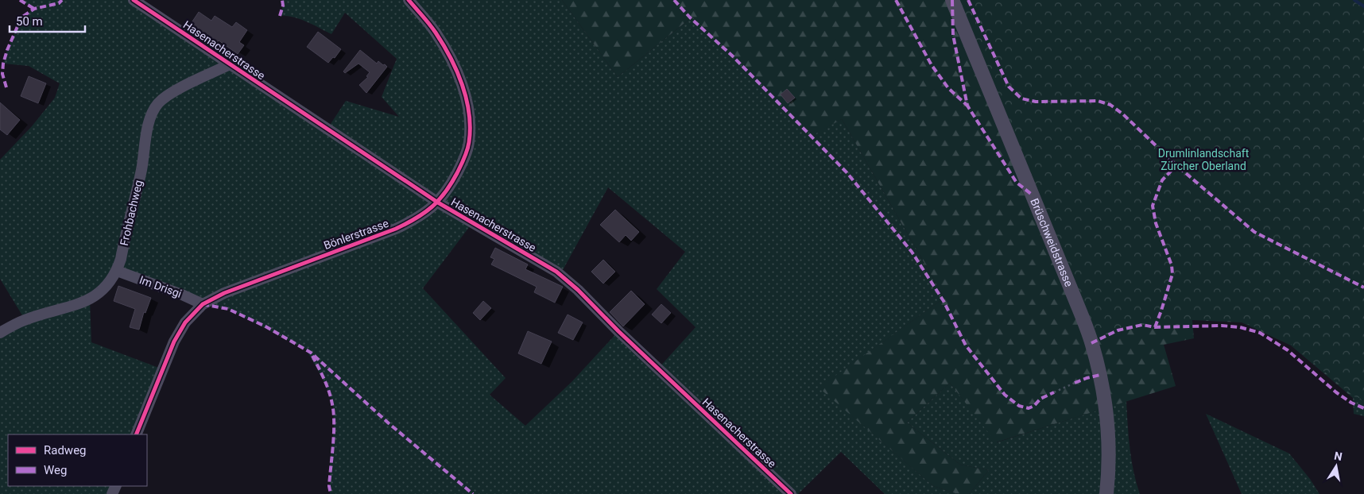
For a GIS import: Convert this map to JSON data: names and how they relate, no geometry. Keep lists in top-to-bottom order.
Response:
{
  "streets": {
    "street": [
      "Hasenacherstrasse",
      "Frohbachweg",
      "Bönlerstrasse",
      "Brüschweidstrasse",
      "Im Drisgi"
    ]
  },
  "crossings": [
    ["Hasenacherstrasse", "Frohbachweg"],
    ["Hasenacherstrasse", "Bönlerstrasse"],
    ["Frohbachweg", "Im Drisgi"],
    ["Bönlerstrasse", "Im Drisgi"]
  ],
  "parks": ["Drumlinlandschaft Zürcher Oberland"],
  "legend": ["Radweg", "Weg"],
  "scale_bar": "50 m",
  "north": "top"
}
